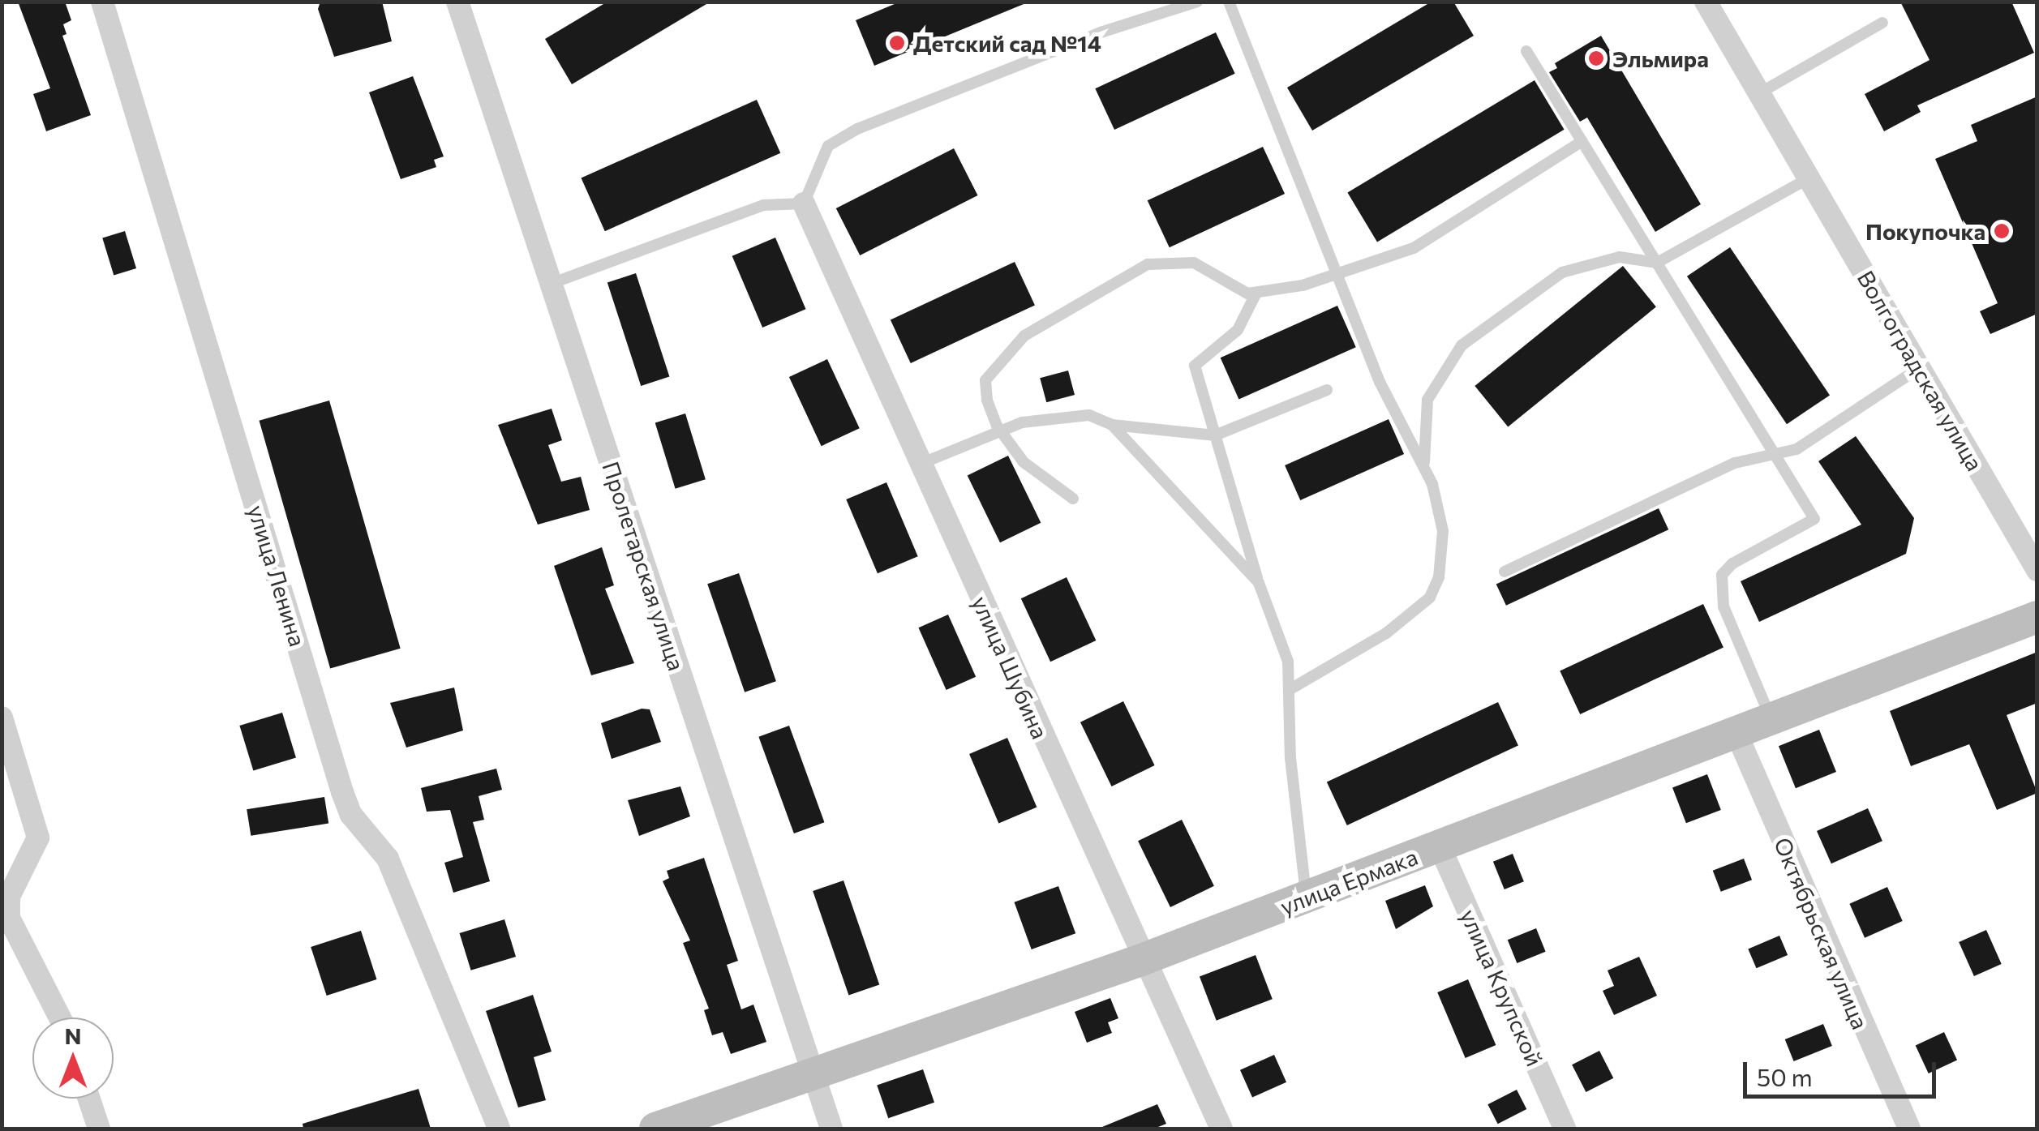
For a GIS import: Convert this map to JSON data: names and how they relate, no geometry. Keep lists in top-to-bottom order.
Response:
{
  "streets": {
    "street": [
      "Волгоградская улица",
      "Пролетарская улица",
      "улица Ленина",
      "улица Шубина",
      "улица Ермака",
      "Октябрьская улица",
      "улица Крупской"
    ]
  },
  "crossings": [
    ["Пролетарская улица", "улица Ермака"],
    ["улица Шубина", "улица Ермака"],
    ["улица Ермака", "Октябрьская улица"],
    ["улица Ермака", "улица Крупской"]
  ],
  "places": ["Детский сад №14", "Эльмира", "Покупочка"],
  "scale_bar": "50 m",
  "north": "top"
}
